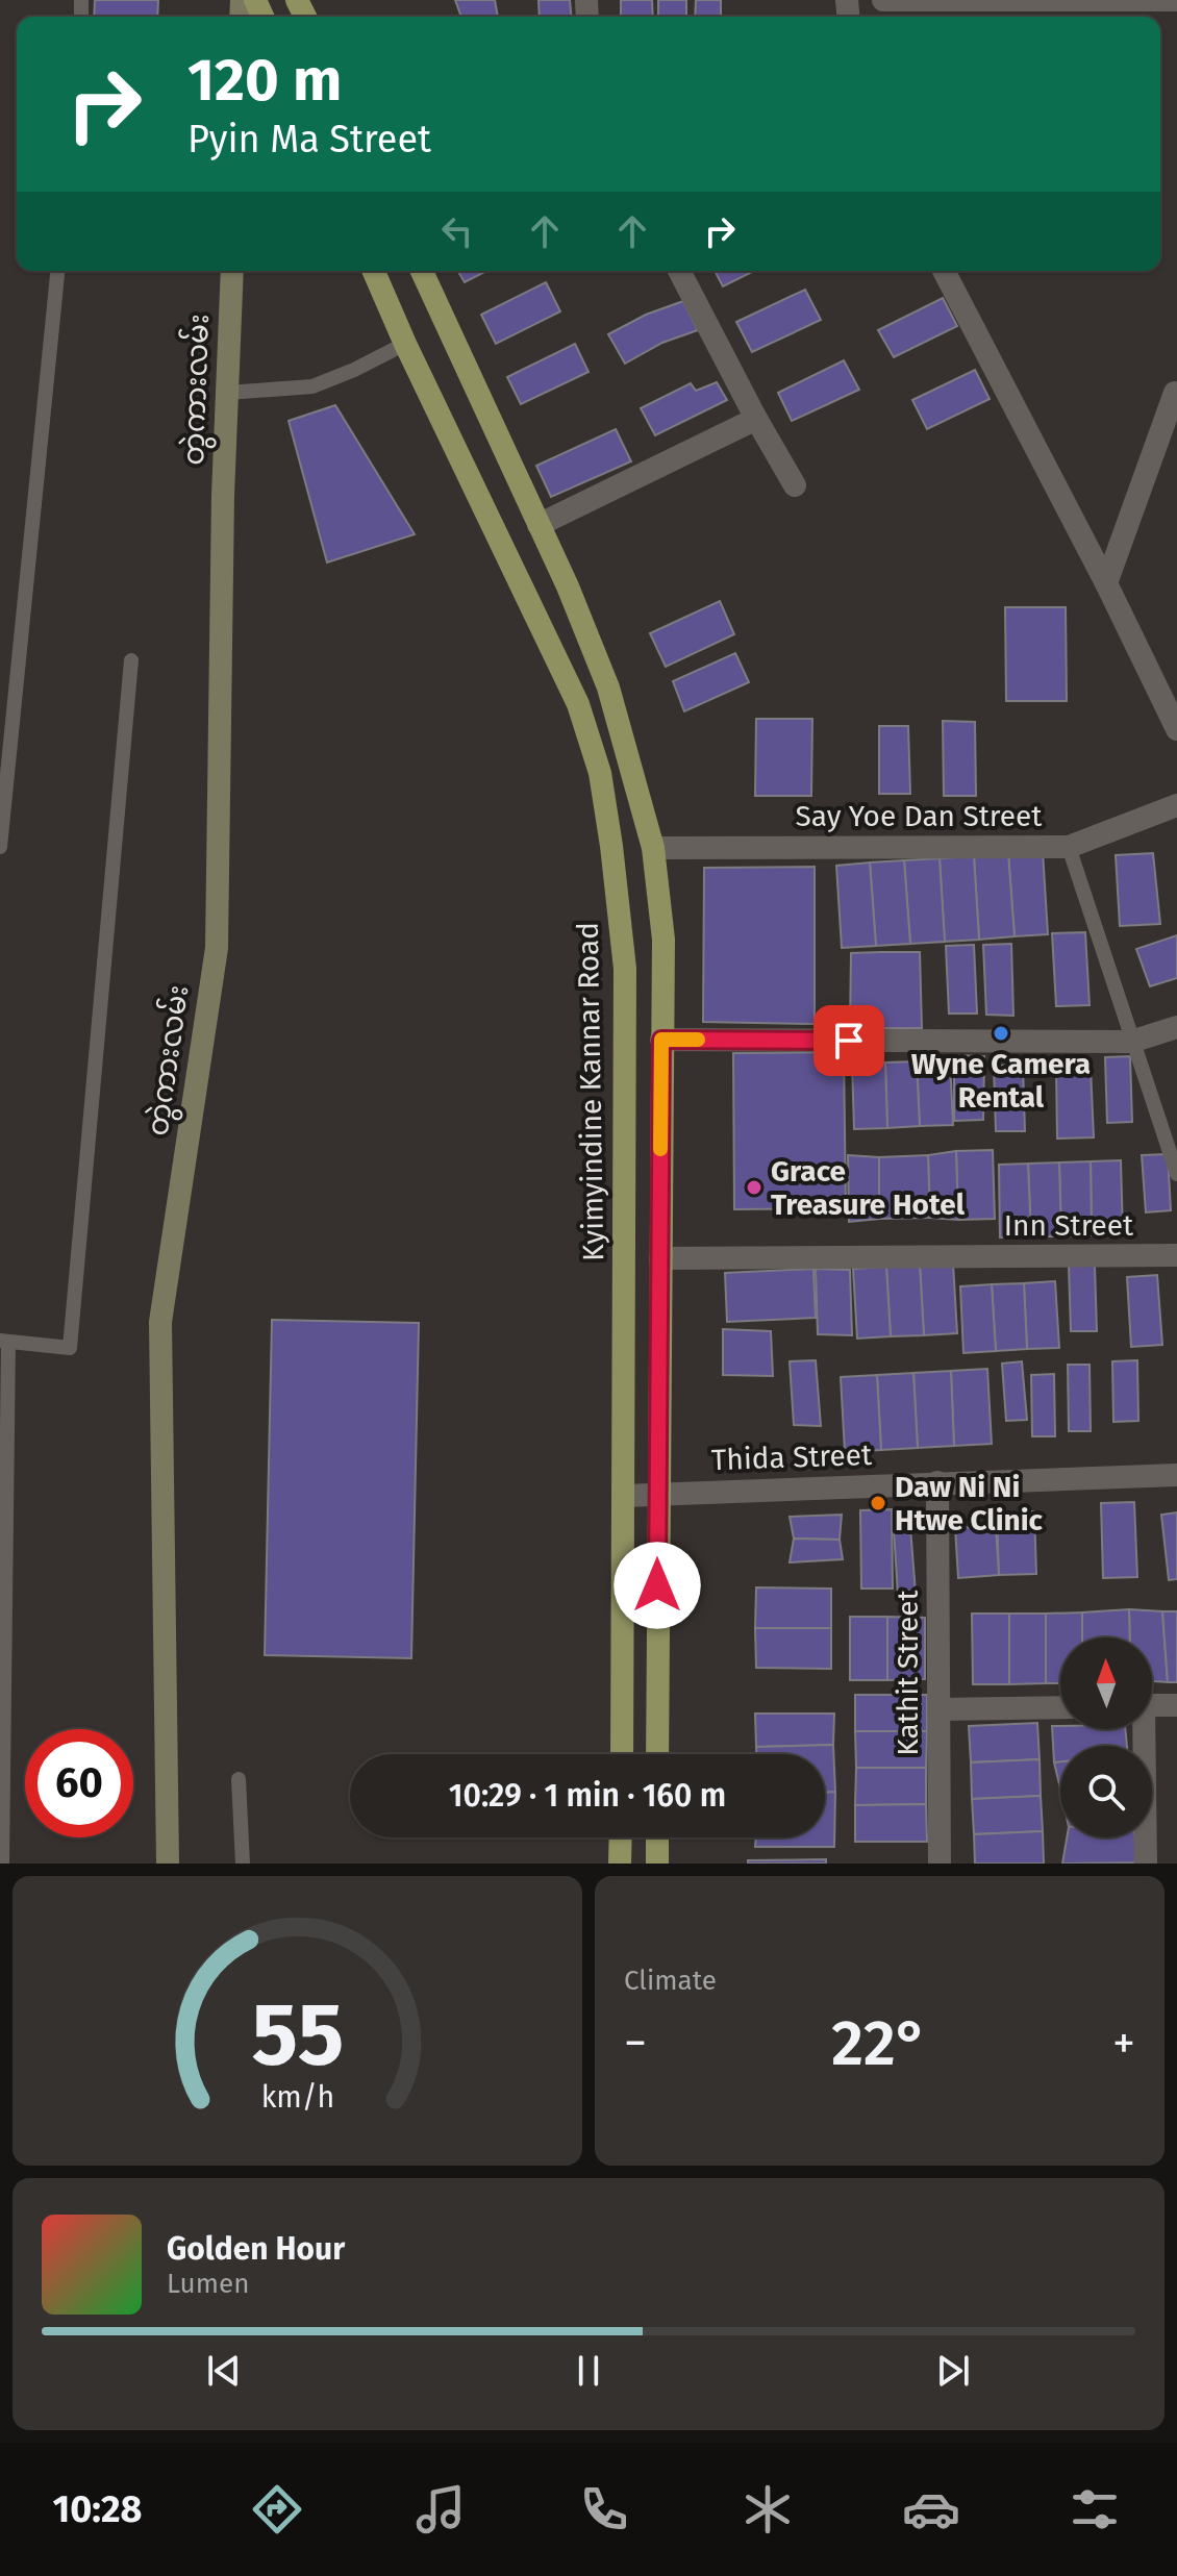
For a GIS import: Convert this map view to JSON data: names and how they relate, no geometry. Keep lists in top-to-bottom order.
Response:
{
  "streets": {
    "main road": ["တွဲကားလမ်း", "Kyimyindine Kannar Road"],
    "street": [
      "Say Yoe Dan Street",
      "Inn Street",
      "Thida Street",
      "Kathit Street"
    ]
  },
  "crossings": [
    ["Kyimyindine Kannar Road", "Thida Street"],
    ["Thida Street", "Kathit Street"]
  ],
  "places": ["Wyne Camera Rental", "Grace Treasure Hotel", "Daw Ni Ni Htwe Clinic"],
  "north": "top",
  "page": {
    "turn": ["120 m", "Pyin Ma Street"],
    "limit": "60",
    "trip": "10:29 · 1 min · 160 m",
    "tile": "Climate",
    "heat": ["−", "22°", "+"],
    "song": ["Golden Hour", "Lumen"],
    "tabs": "10:28",
    "gauge": ["55", "km/h"]
  }
}
